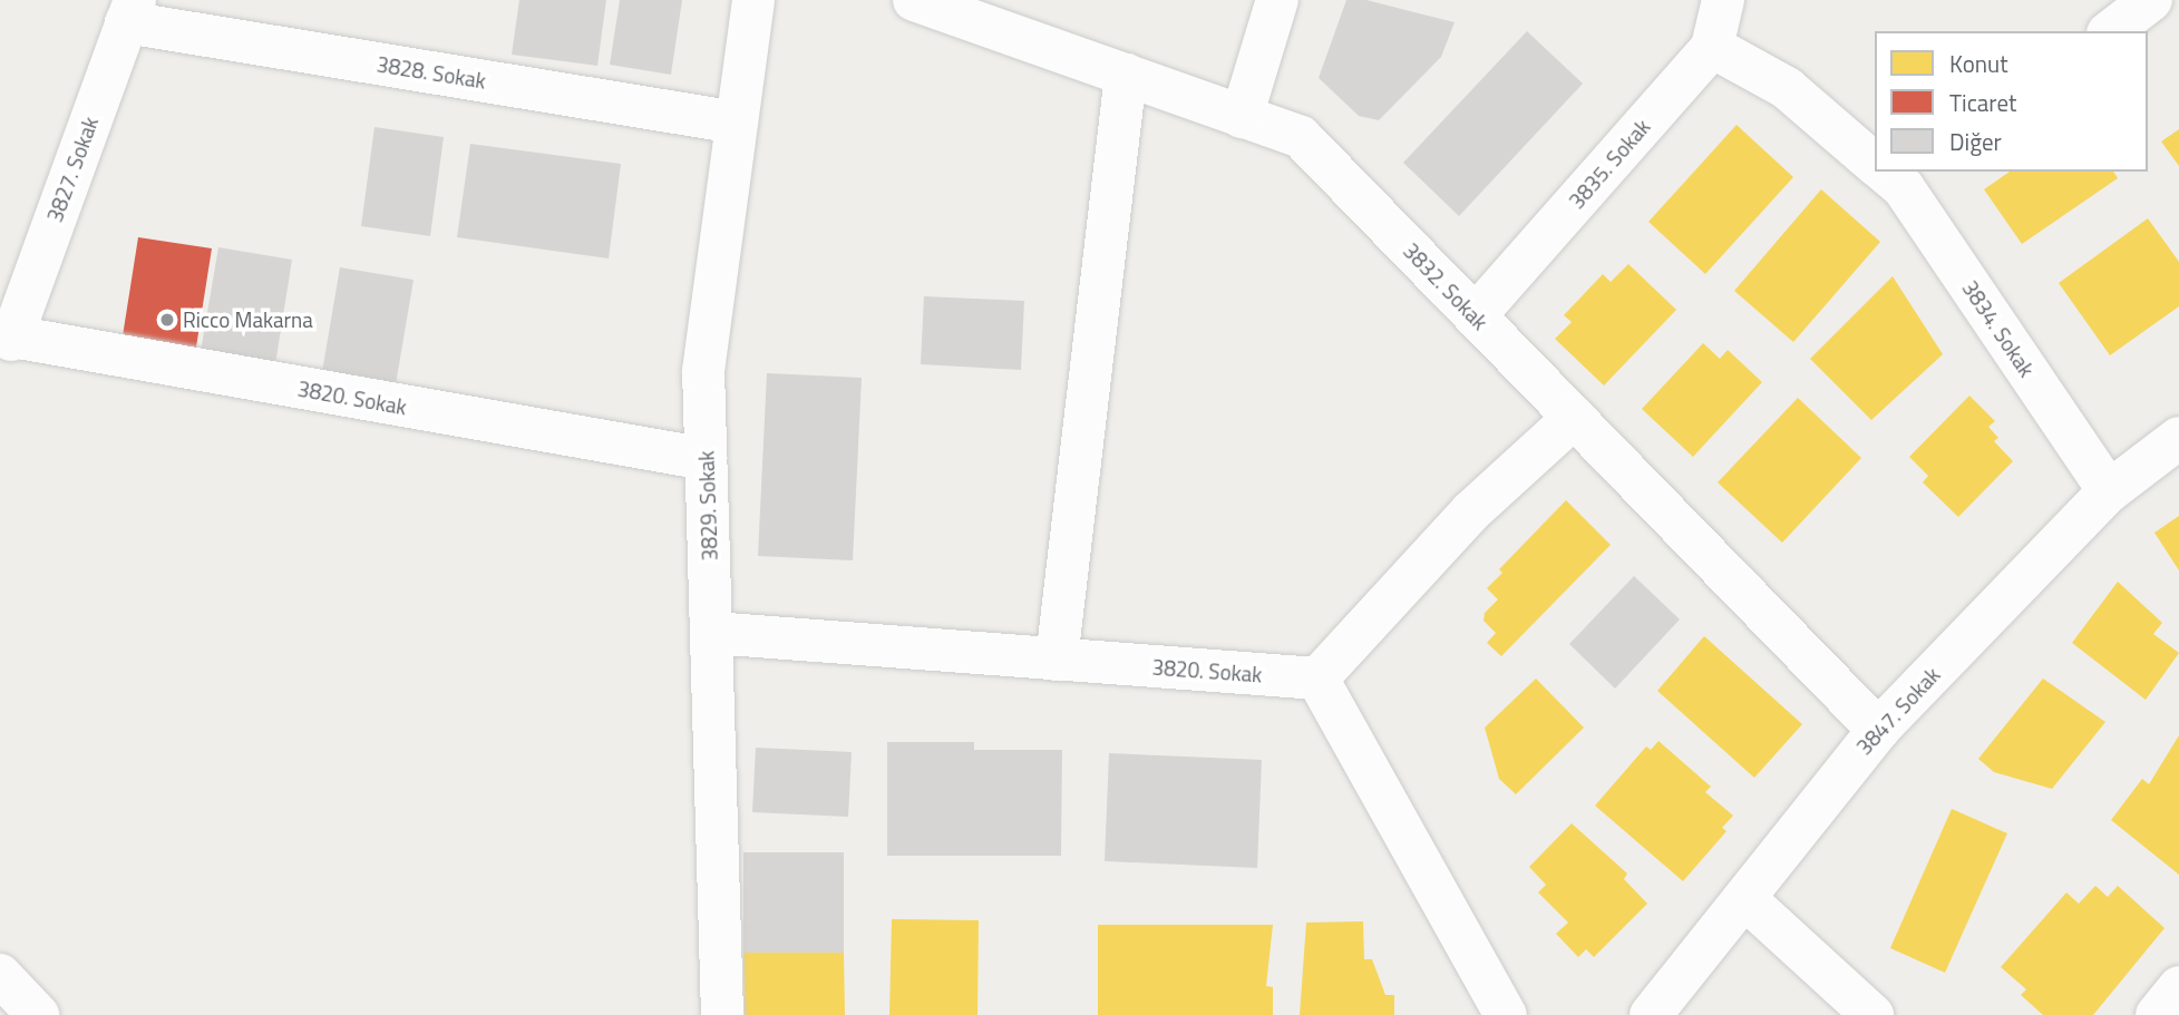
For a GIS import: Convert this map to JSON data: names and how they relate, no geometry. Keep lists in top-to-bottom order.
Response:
{
  "streets": {
    "street": [
      "3828. Sokak",
      "3835. Sokak",
      "3827. Sokak",
      "3832. Sokak",
      "3834. Sokak",
      "3820. Sokak",
      "3829. Sokak",
      "3847. Sokak"
    ]
  },
  "crossings": [
    ["3828. Sokak", "3827. Sokak"],
    ["3828. Sokak", "3829. Sokak"],
    ["3835. Sokak", "3832. Sokak"],
    ["3835. Sokak", "3834. Sokak"],
    ["3827. Sokak", "3820. Sokak"],
    ["3832. Sokak", "3847. Sokak"],
    ["3834. Sokak", "3847. Sokak"],
    ["3820. Sokak", "3829. Sokak"]
  ],
  "places": ["Ricco Makarna"],
  "legend": ["Konut", "Ticaret", "Diğer"]
}
